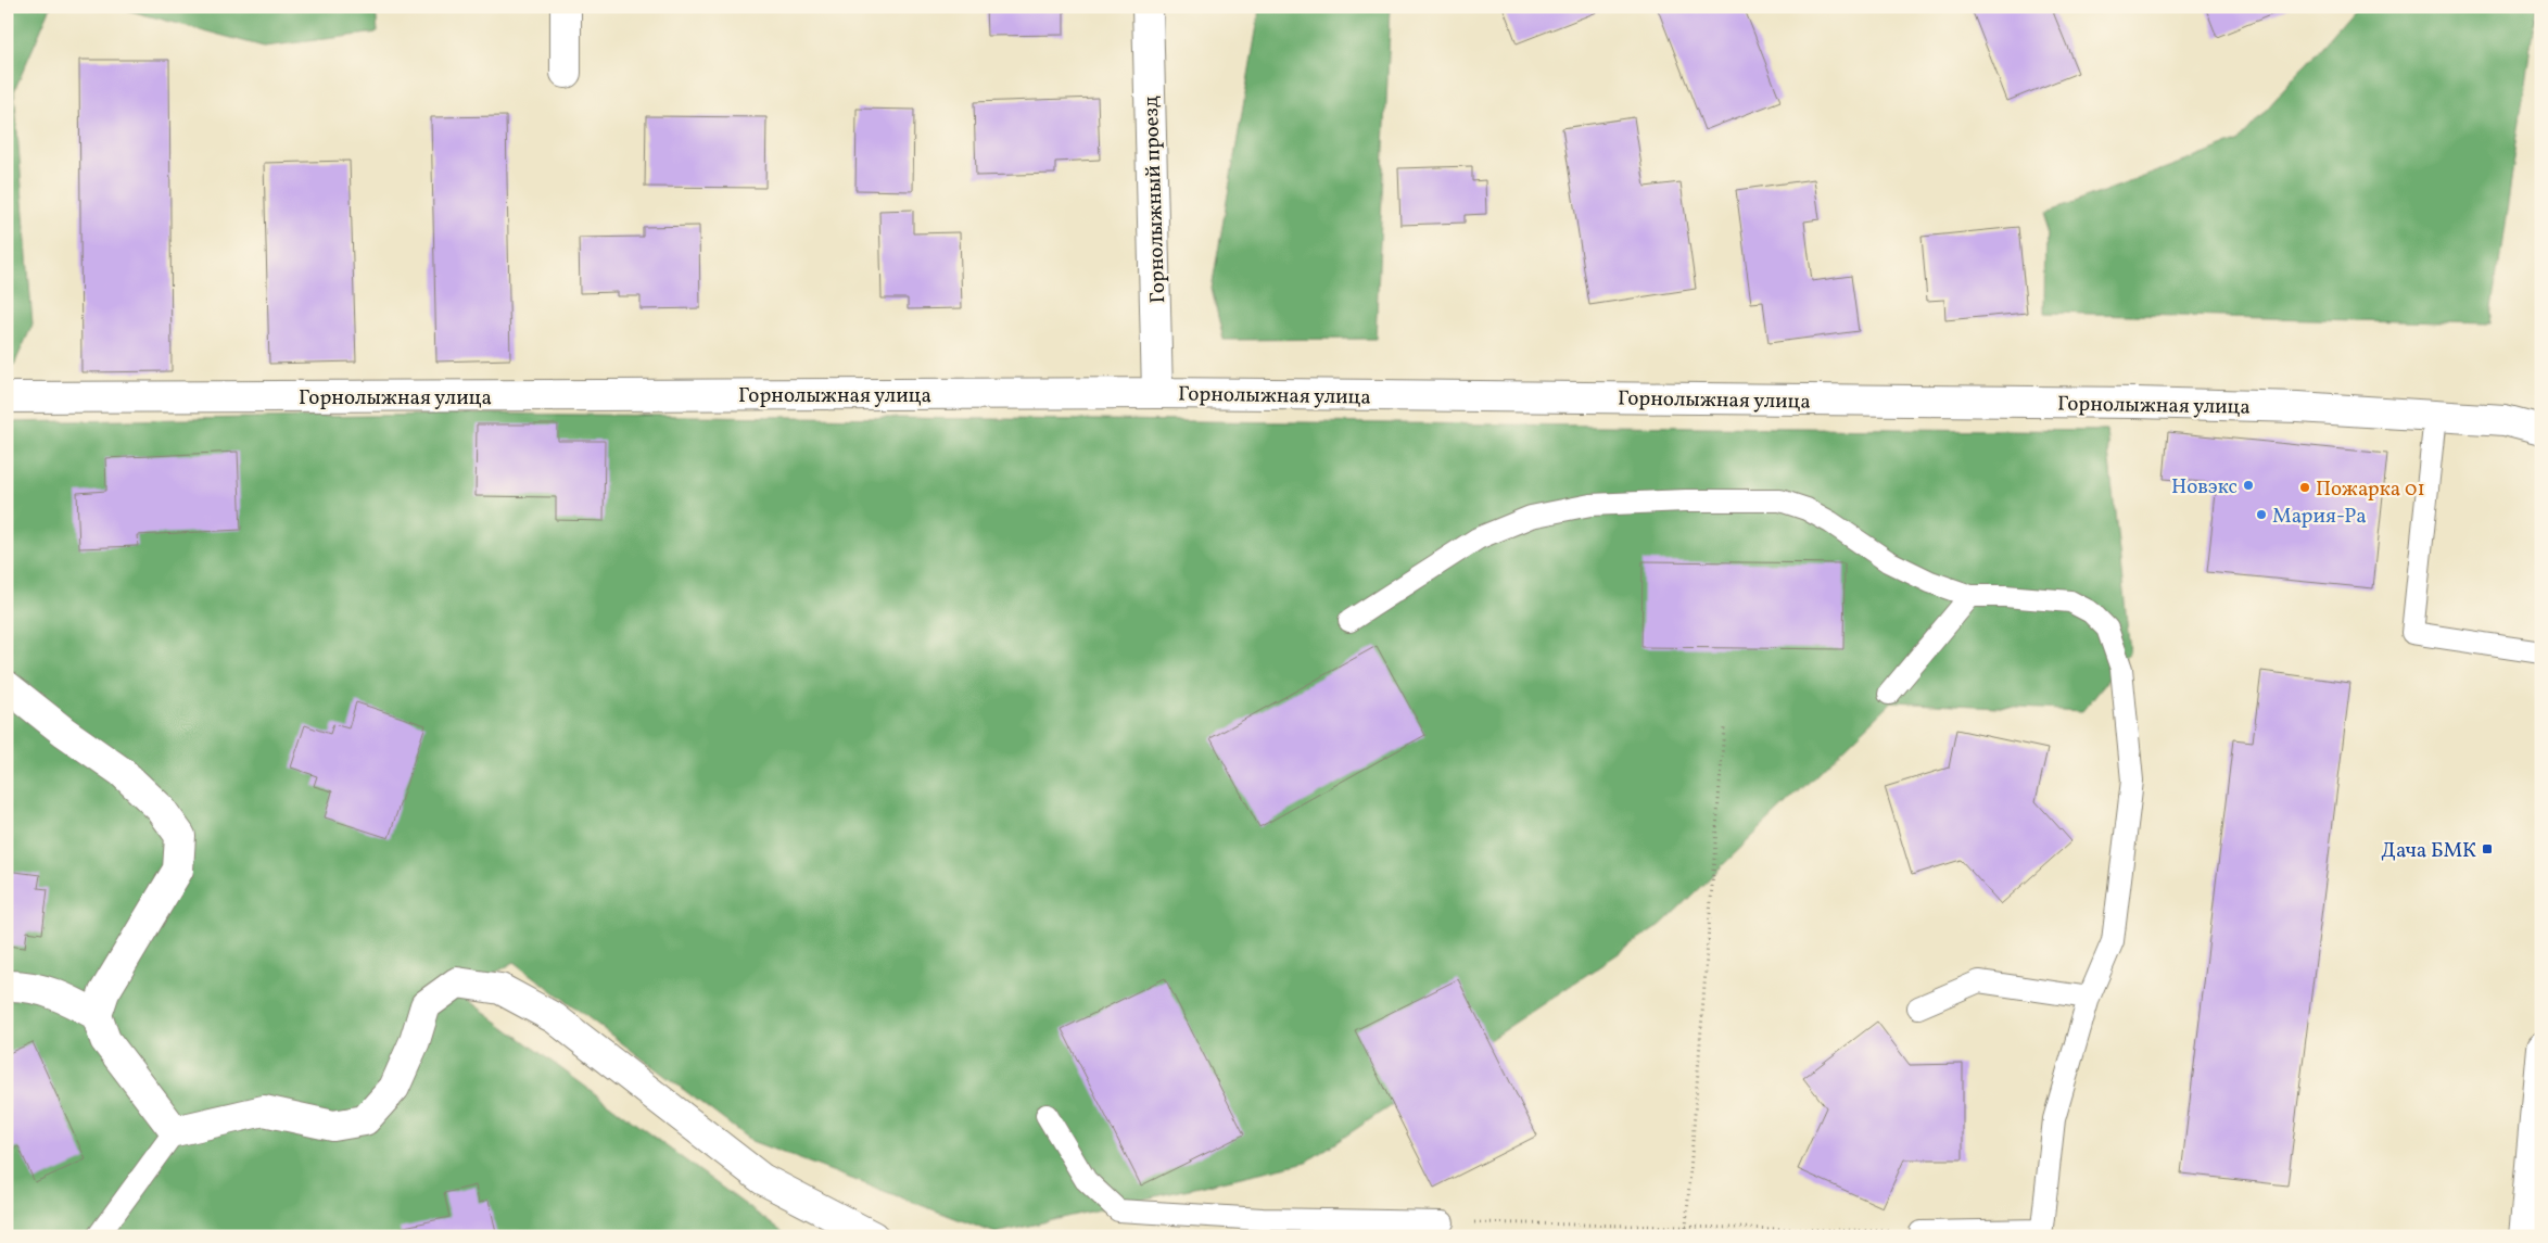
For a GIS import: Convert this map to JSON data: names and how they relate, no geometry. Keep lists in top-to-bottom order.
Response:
{
  "streets": {
    "main road": ["Горнолыжный проезд", "Горнолыжная улица"]
  },
  "crossings": [
    ["Горнолыжный проезд", "Горнолыжная улица"]
  ],
  "places": {
    "other": ["Новэкс", "Пожарка 01", "Мария-Ра"],
    "transit": ["Дача БМК"]
  }
}
